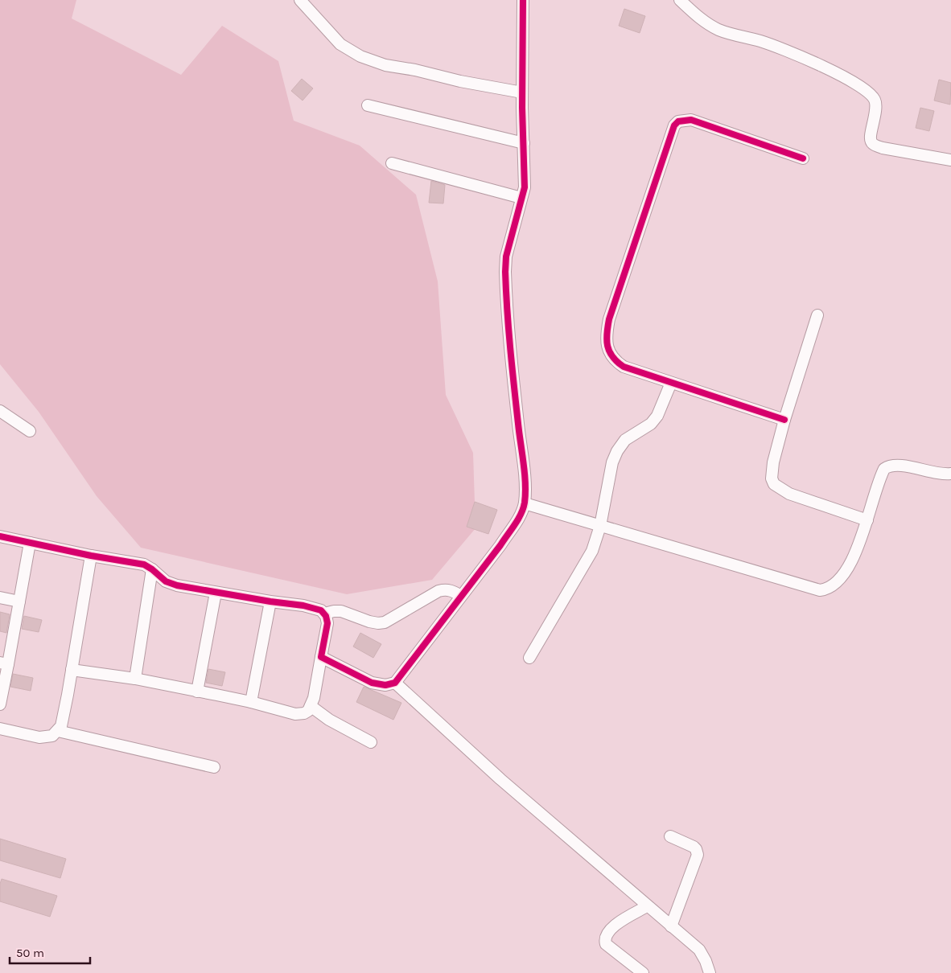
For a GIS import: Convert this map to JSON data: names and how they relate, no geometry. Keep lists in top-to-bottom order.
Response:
{
  "scale_bar": "50 m"
}
